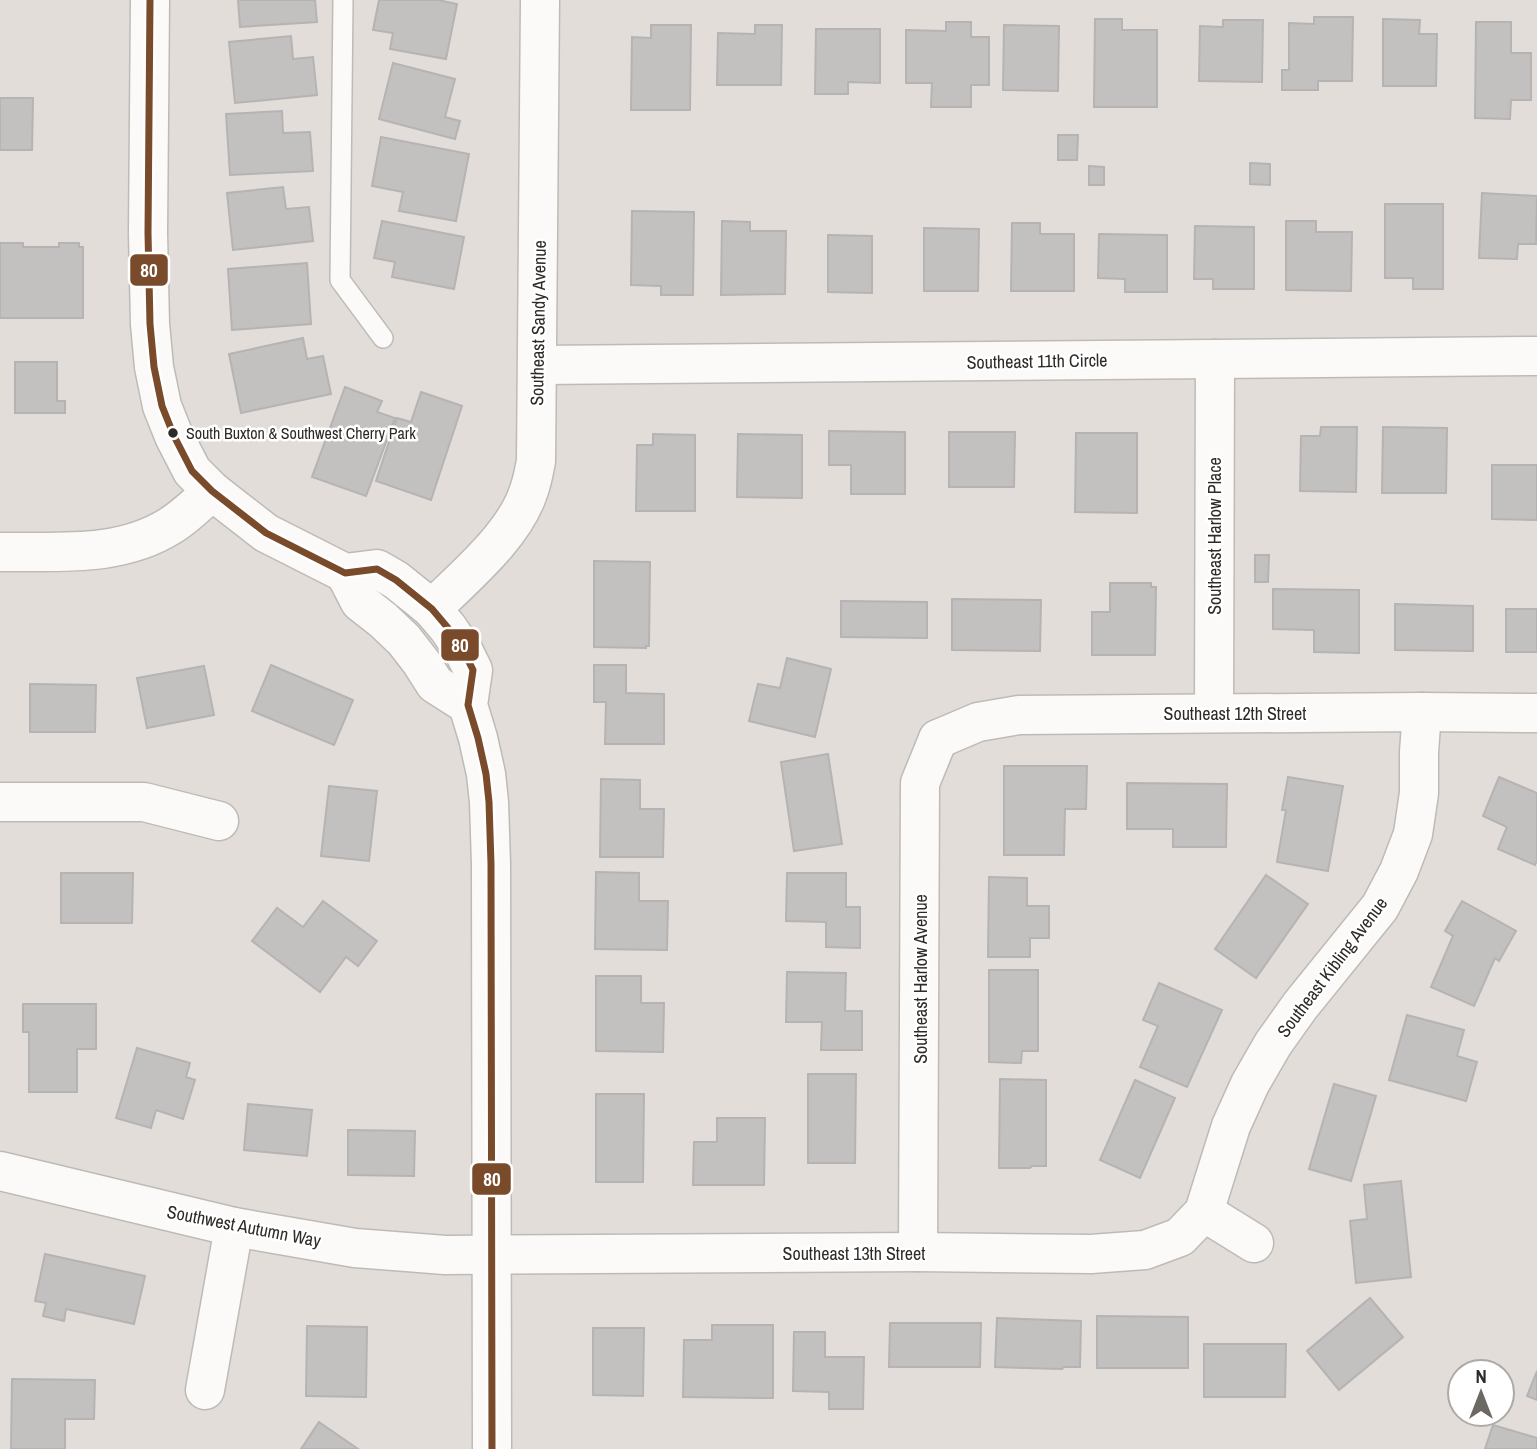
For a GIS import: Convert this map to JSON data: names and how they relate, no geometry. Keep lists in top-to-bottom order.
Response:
{
  "streets": {
    "street": [
      "Southeast Sandy Avenue",
      "Southeast 11th Circle",
      "Southeast Harlow Place",
      "Southeast 12th Street",
      "Southeast Kibling Avenue",
      "Southeast Harlow Avenue",
      "Southwest Autumn Way",
      "Southeast 13th Street"
    ]
  },
  "crossings": [
    ["Southeast Sandy Avenue", "Southeast 11th Circle"],
    ["Southeast 11th Circle", "Southeast Harlow Place"],
    ["Southeast Harlow Place", "Southeast 12th Street"],
    ["Southeast 12th Street", "Southeast Kibling Avenue"],
    ["Southeast 12th Street", "Southeast Harlow Avenue"],
    ["Southeast Kibling Avenue", "Southeast 13th Street"],
    ["Southeast Harlow Avenue", "Southeast 13th Street"],
    ["Southwest Autumn Way", "Southeast 13th Street"]
  ],
  "places": ["South Buxton & Southwest Cherry Park"],
  "lines": ["transit line 80"],
  "north": "top"
}
